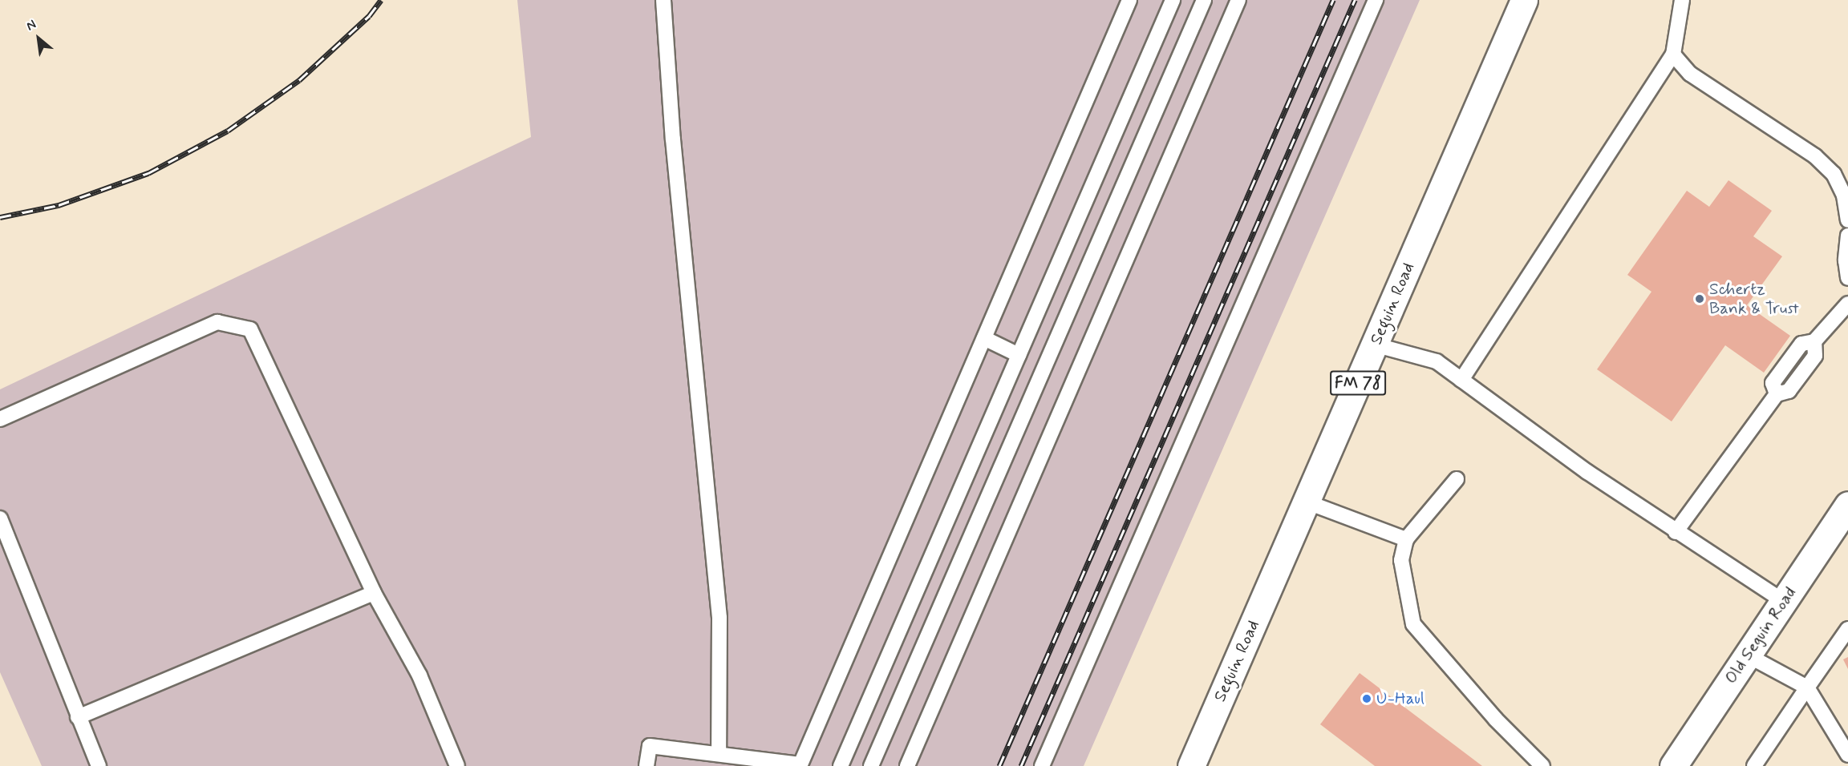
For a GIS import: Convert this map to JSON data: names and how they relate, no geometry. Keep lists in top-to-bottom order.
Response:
{
  "streets": {
    "main road": ["Seguin Road", "FM 78", "Old Seguin Road"]
  },
  "places": ["Schertz Bank & Trust", "U-Haul"],
  "north": "top left"
}
